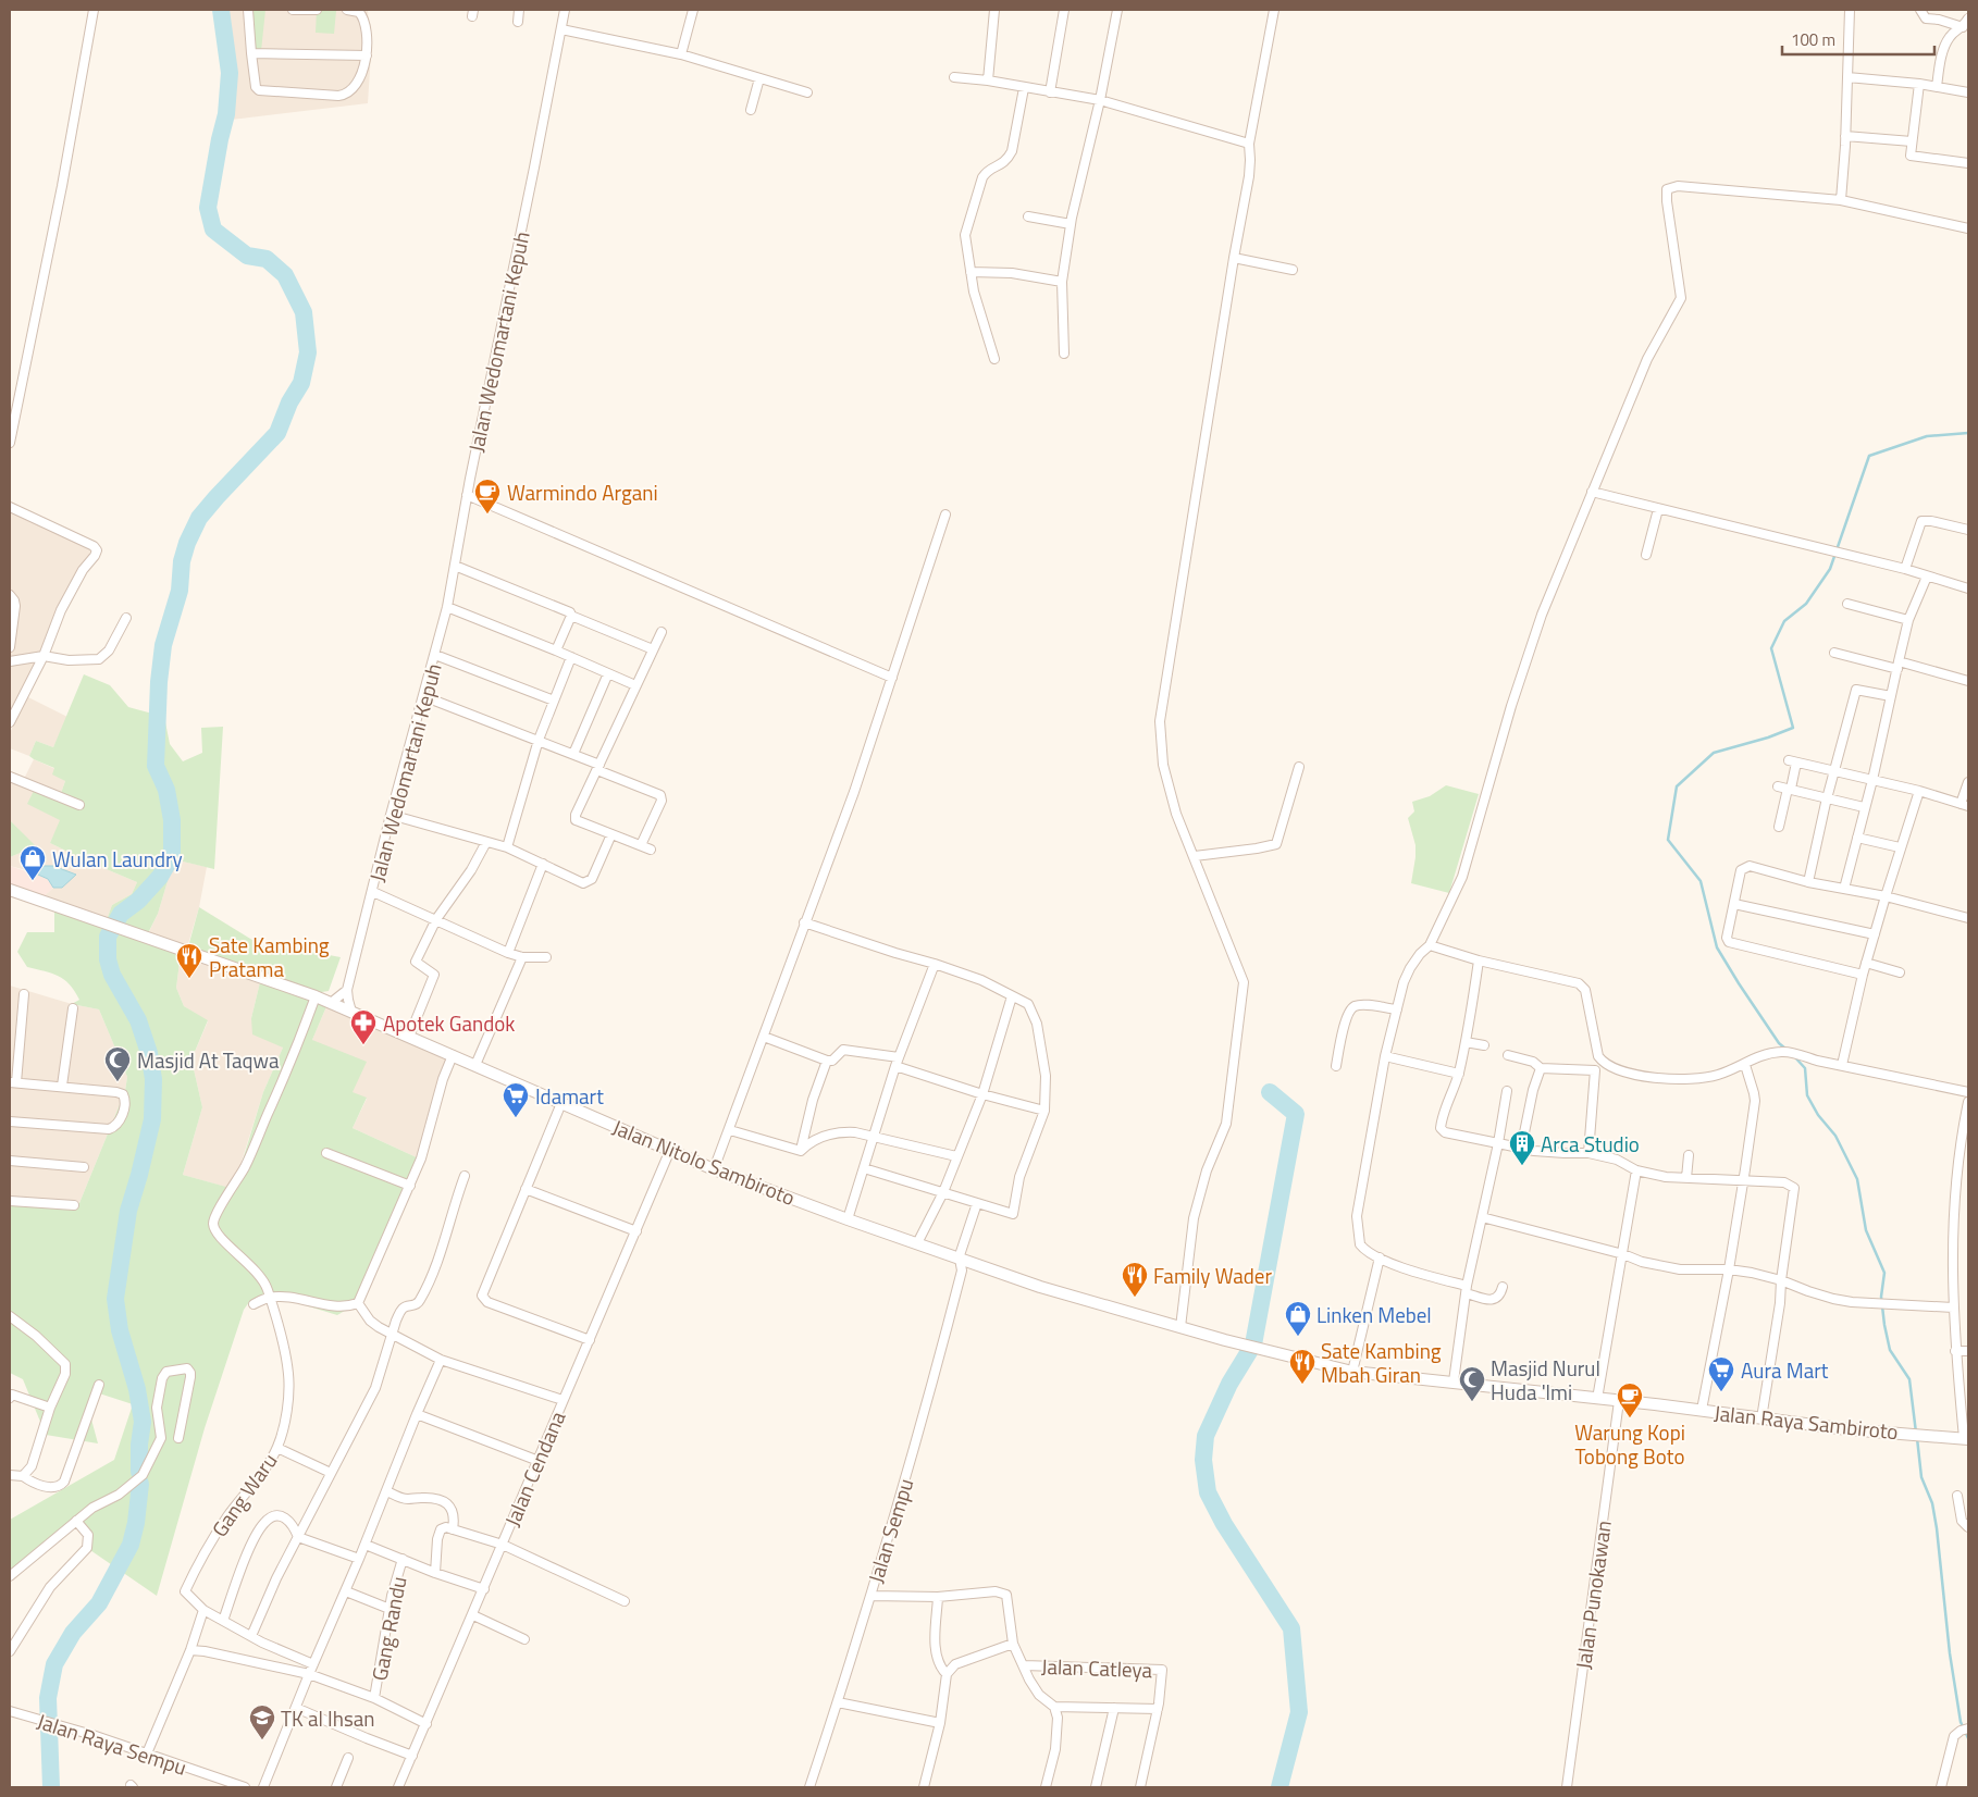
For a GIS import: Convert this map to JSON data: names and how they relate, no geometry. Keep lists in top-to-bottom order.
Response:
{
  "streets": {
    "street": [
      "Jalan Wedomartani Kepuh",
      "Jalan Nitolo Sambiroto",
      "Jalan Raya Sambiroto",
      "Jalan Cendana",
      "Gang Waru",
      "Jalan Sempu",
      "Jalan Punokawan",
      "Gang Randu",
      "Jalan Catleya",
      "Jalan Raya Sempu"
    ]
  },
  "crossings": [
    ["Jalan Wedomartani Kepuh", "Jalan Nitolo Sambiroto"],
    ["Jalan Nitolo Sambiroto", "Jalan Raya Sambiroto"],
    ["Jalan Nitolo Sambiroto", "Jalan Cendana"],
    ["Jalan Nitolo Sambiroto", "Gang Waru"],
    ["Jalan Nitolo Sambiroto", "Jalan Sempu"],
    ["Jalan Raya Sambiroto", "Jalan Punokawan"]
  ],
  "places": {
    "cafe": ["Warmindo Argani", "Warung Kopi Tobong Boto"],
    "shop": ["Wulan Laundry", "Linken Mebel"],
    "restaurant": ["Sate Kambing Pratama", "Family Wader", "Sate Kambing Mbah Giran"],
    "pharmacy": ["Apotek Gandok"],
    "mosque": ["Masjid At Taqwa", "Masjid Nurul Huda 'lmi"],
    "supermarket": ["Idamart", "Aura Mart"],
    "building": ["Arca Studio"],
    "school or university": ["TK al Ihsan"]
  },
  "scale_bar": "100 m"
}
